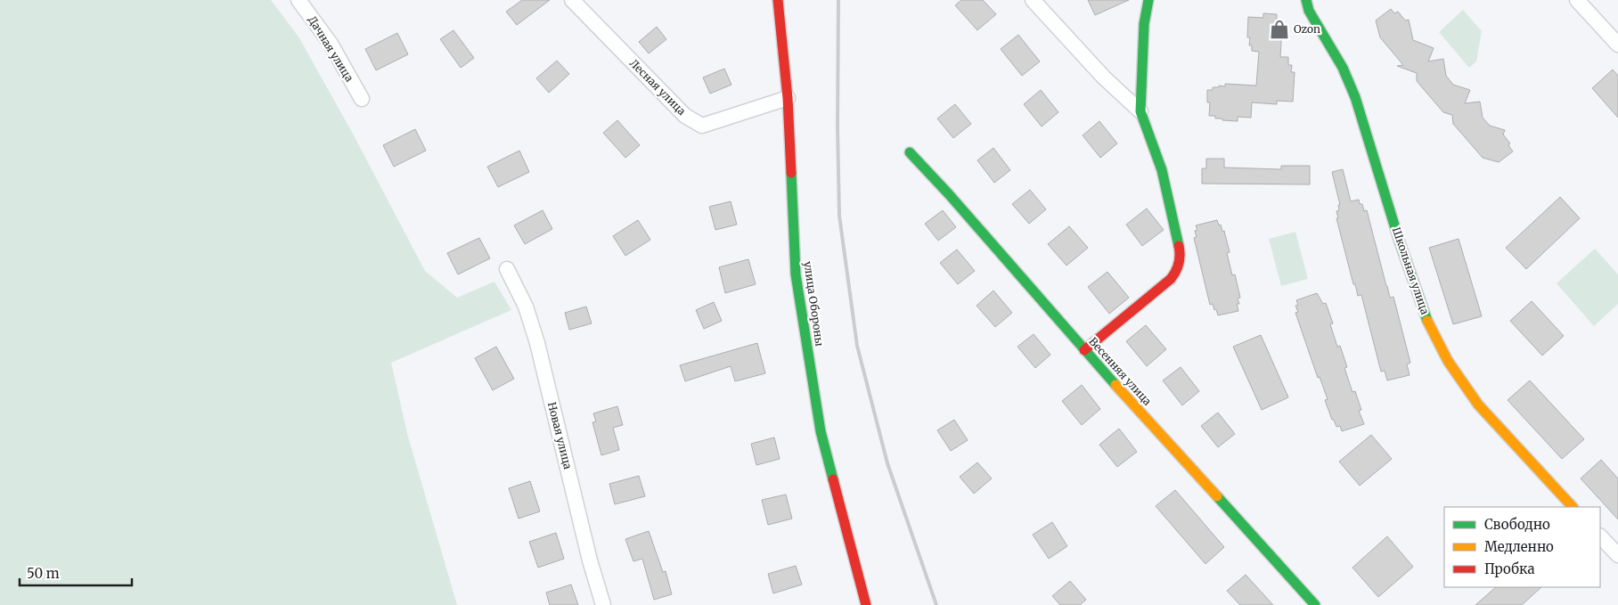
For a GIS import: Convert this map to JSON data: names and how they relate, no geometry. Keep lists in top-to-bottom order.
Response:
{
  "streets": {
    "street": [
      "Дачная улица",
      "Лесная улица",
      "Школьная улица",
      "улица Обороны",
      "Весенняя улица",
      "Новая улица"
    ]
  },
  "crossings": [
    ["Лесная улица", "улица Обороны"]
  ],
  "places": {
    "shop": ["Ozon"]
  },
  "legend": ["Свободно", "Медленно", "Пробка"],
  "scale_bar": "50 m"
}
